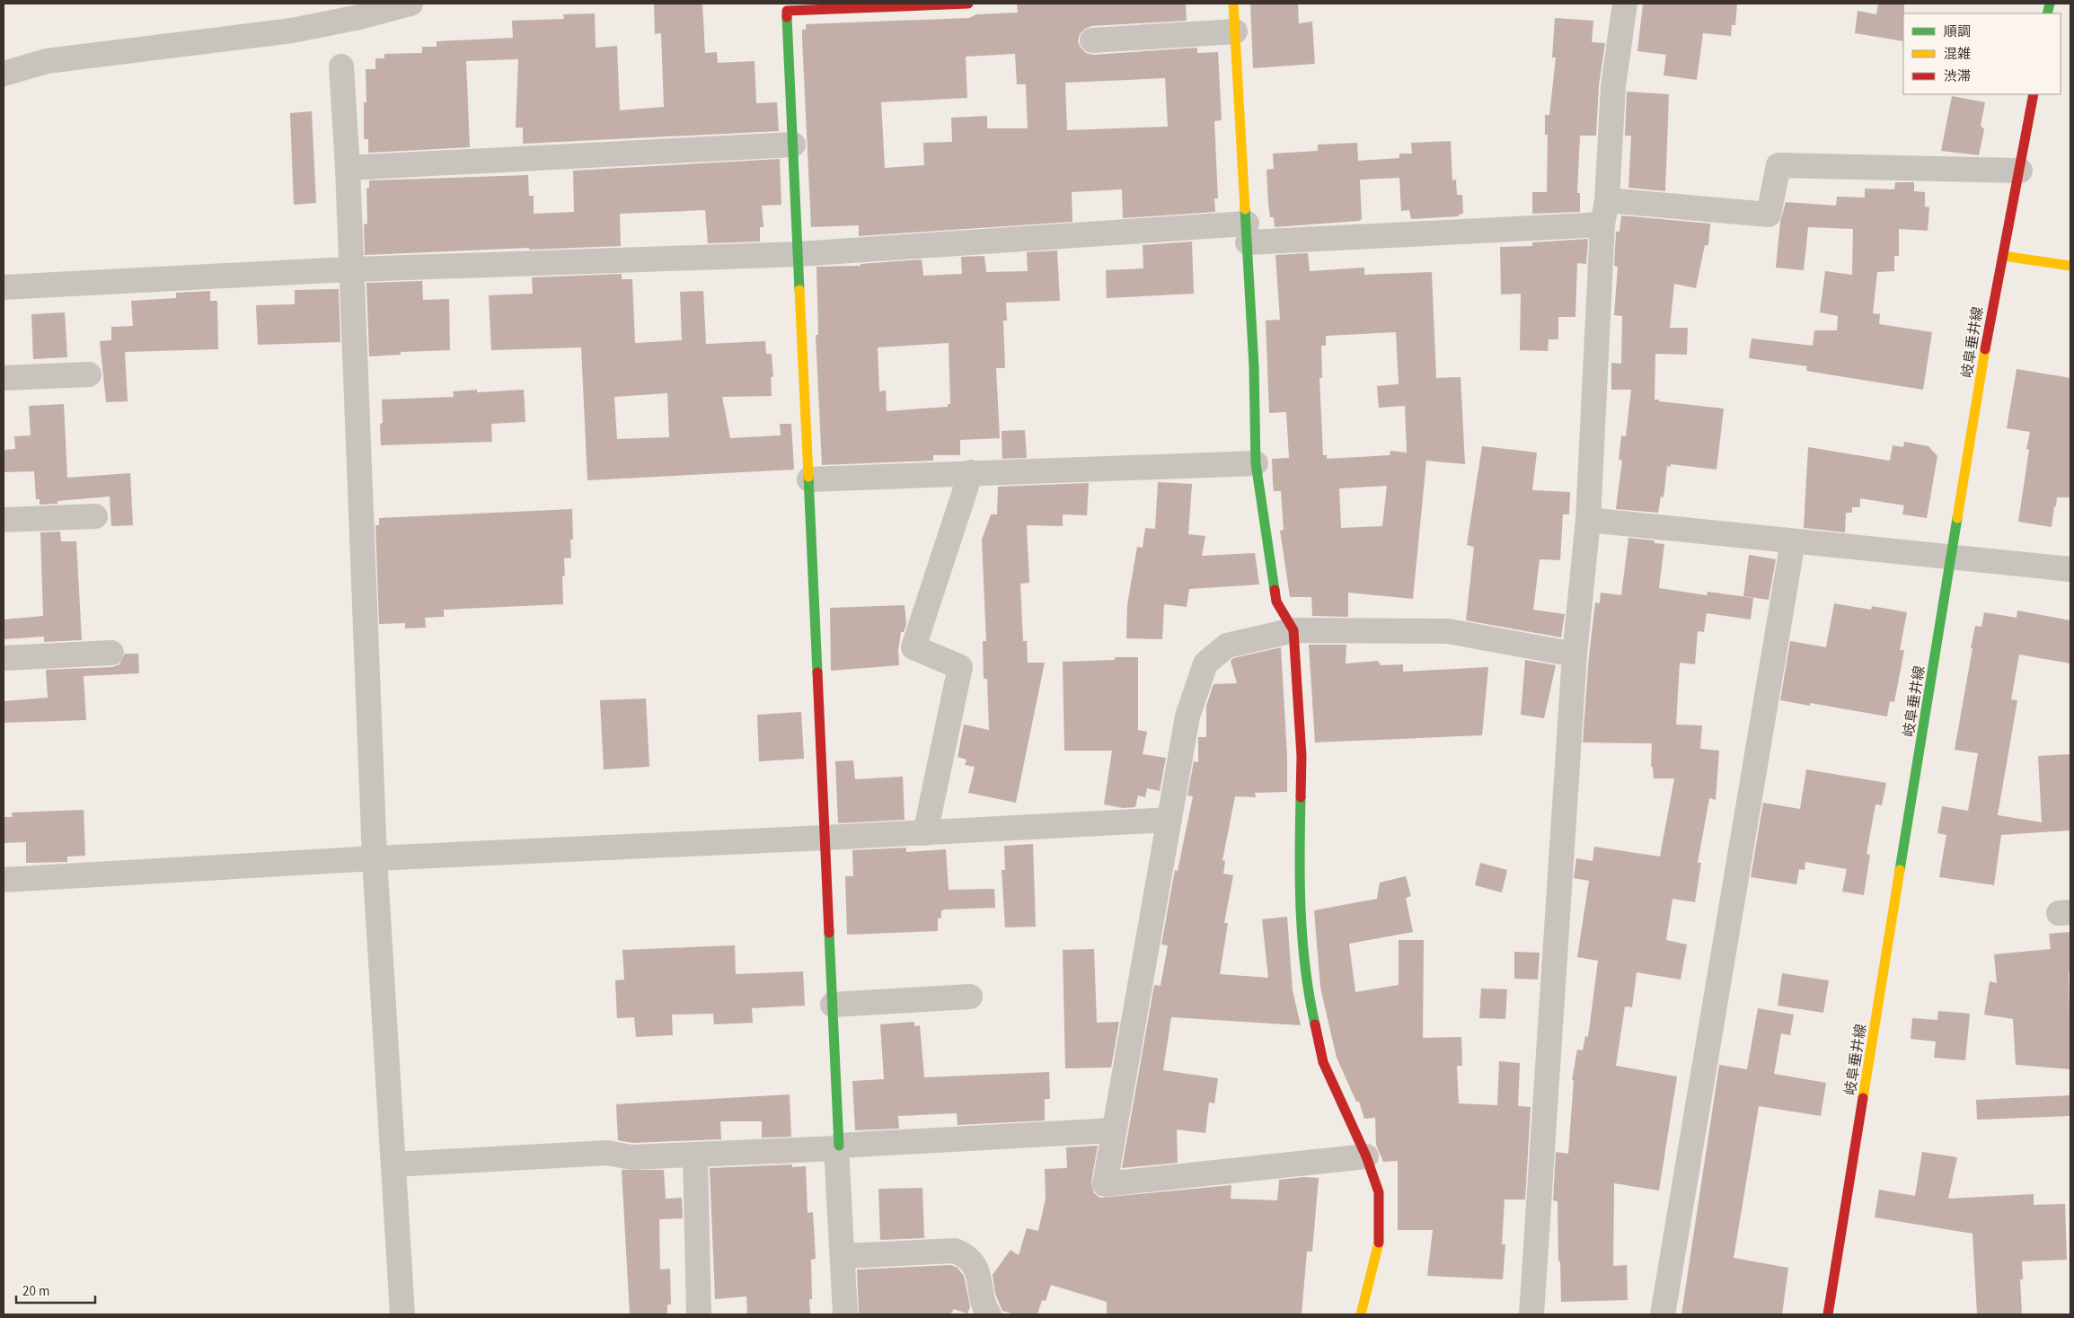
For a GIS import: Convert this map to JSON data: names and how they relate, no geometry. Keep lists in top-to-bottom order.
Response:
{
  "streets": {
    "street": ["岐阜垂井線"]
  },
  "legend": ["順調", "混雑", "渋滞"],
  "scale_bar": "20 m"
}
